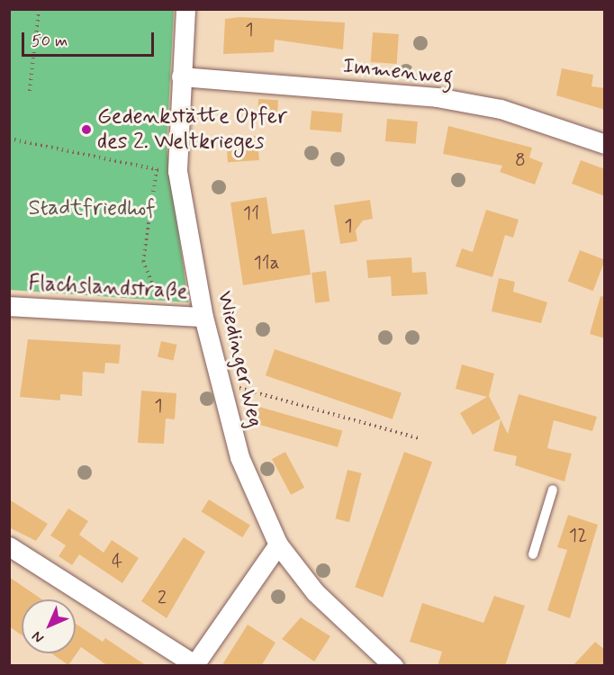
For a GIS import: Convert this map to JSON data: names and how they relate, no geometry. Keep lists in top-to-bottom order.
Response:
{
  "streets": {
    "street": ["Immenweg", "Flachslandstraße", "Wiedinger Weg"]
  },
  "crossings": [
    ["Immenweg", "Wiedinger Weg"],
    ["Flachslandstraße", "Wiedinger Weg"]
  ],
  "parks": ["Stadtfriedhof"],
  "places": ["Gedenkstätte Opfer des 2. Weltkrieges"],
  "house_numbers": [
    "1",
    "8",
    "11",
    "1",
    "11a",
    "1",
    "12",
    "4",
    "2"
  ],
  "scale_bar": "50 m",
  "north": "bottom left"
}
